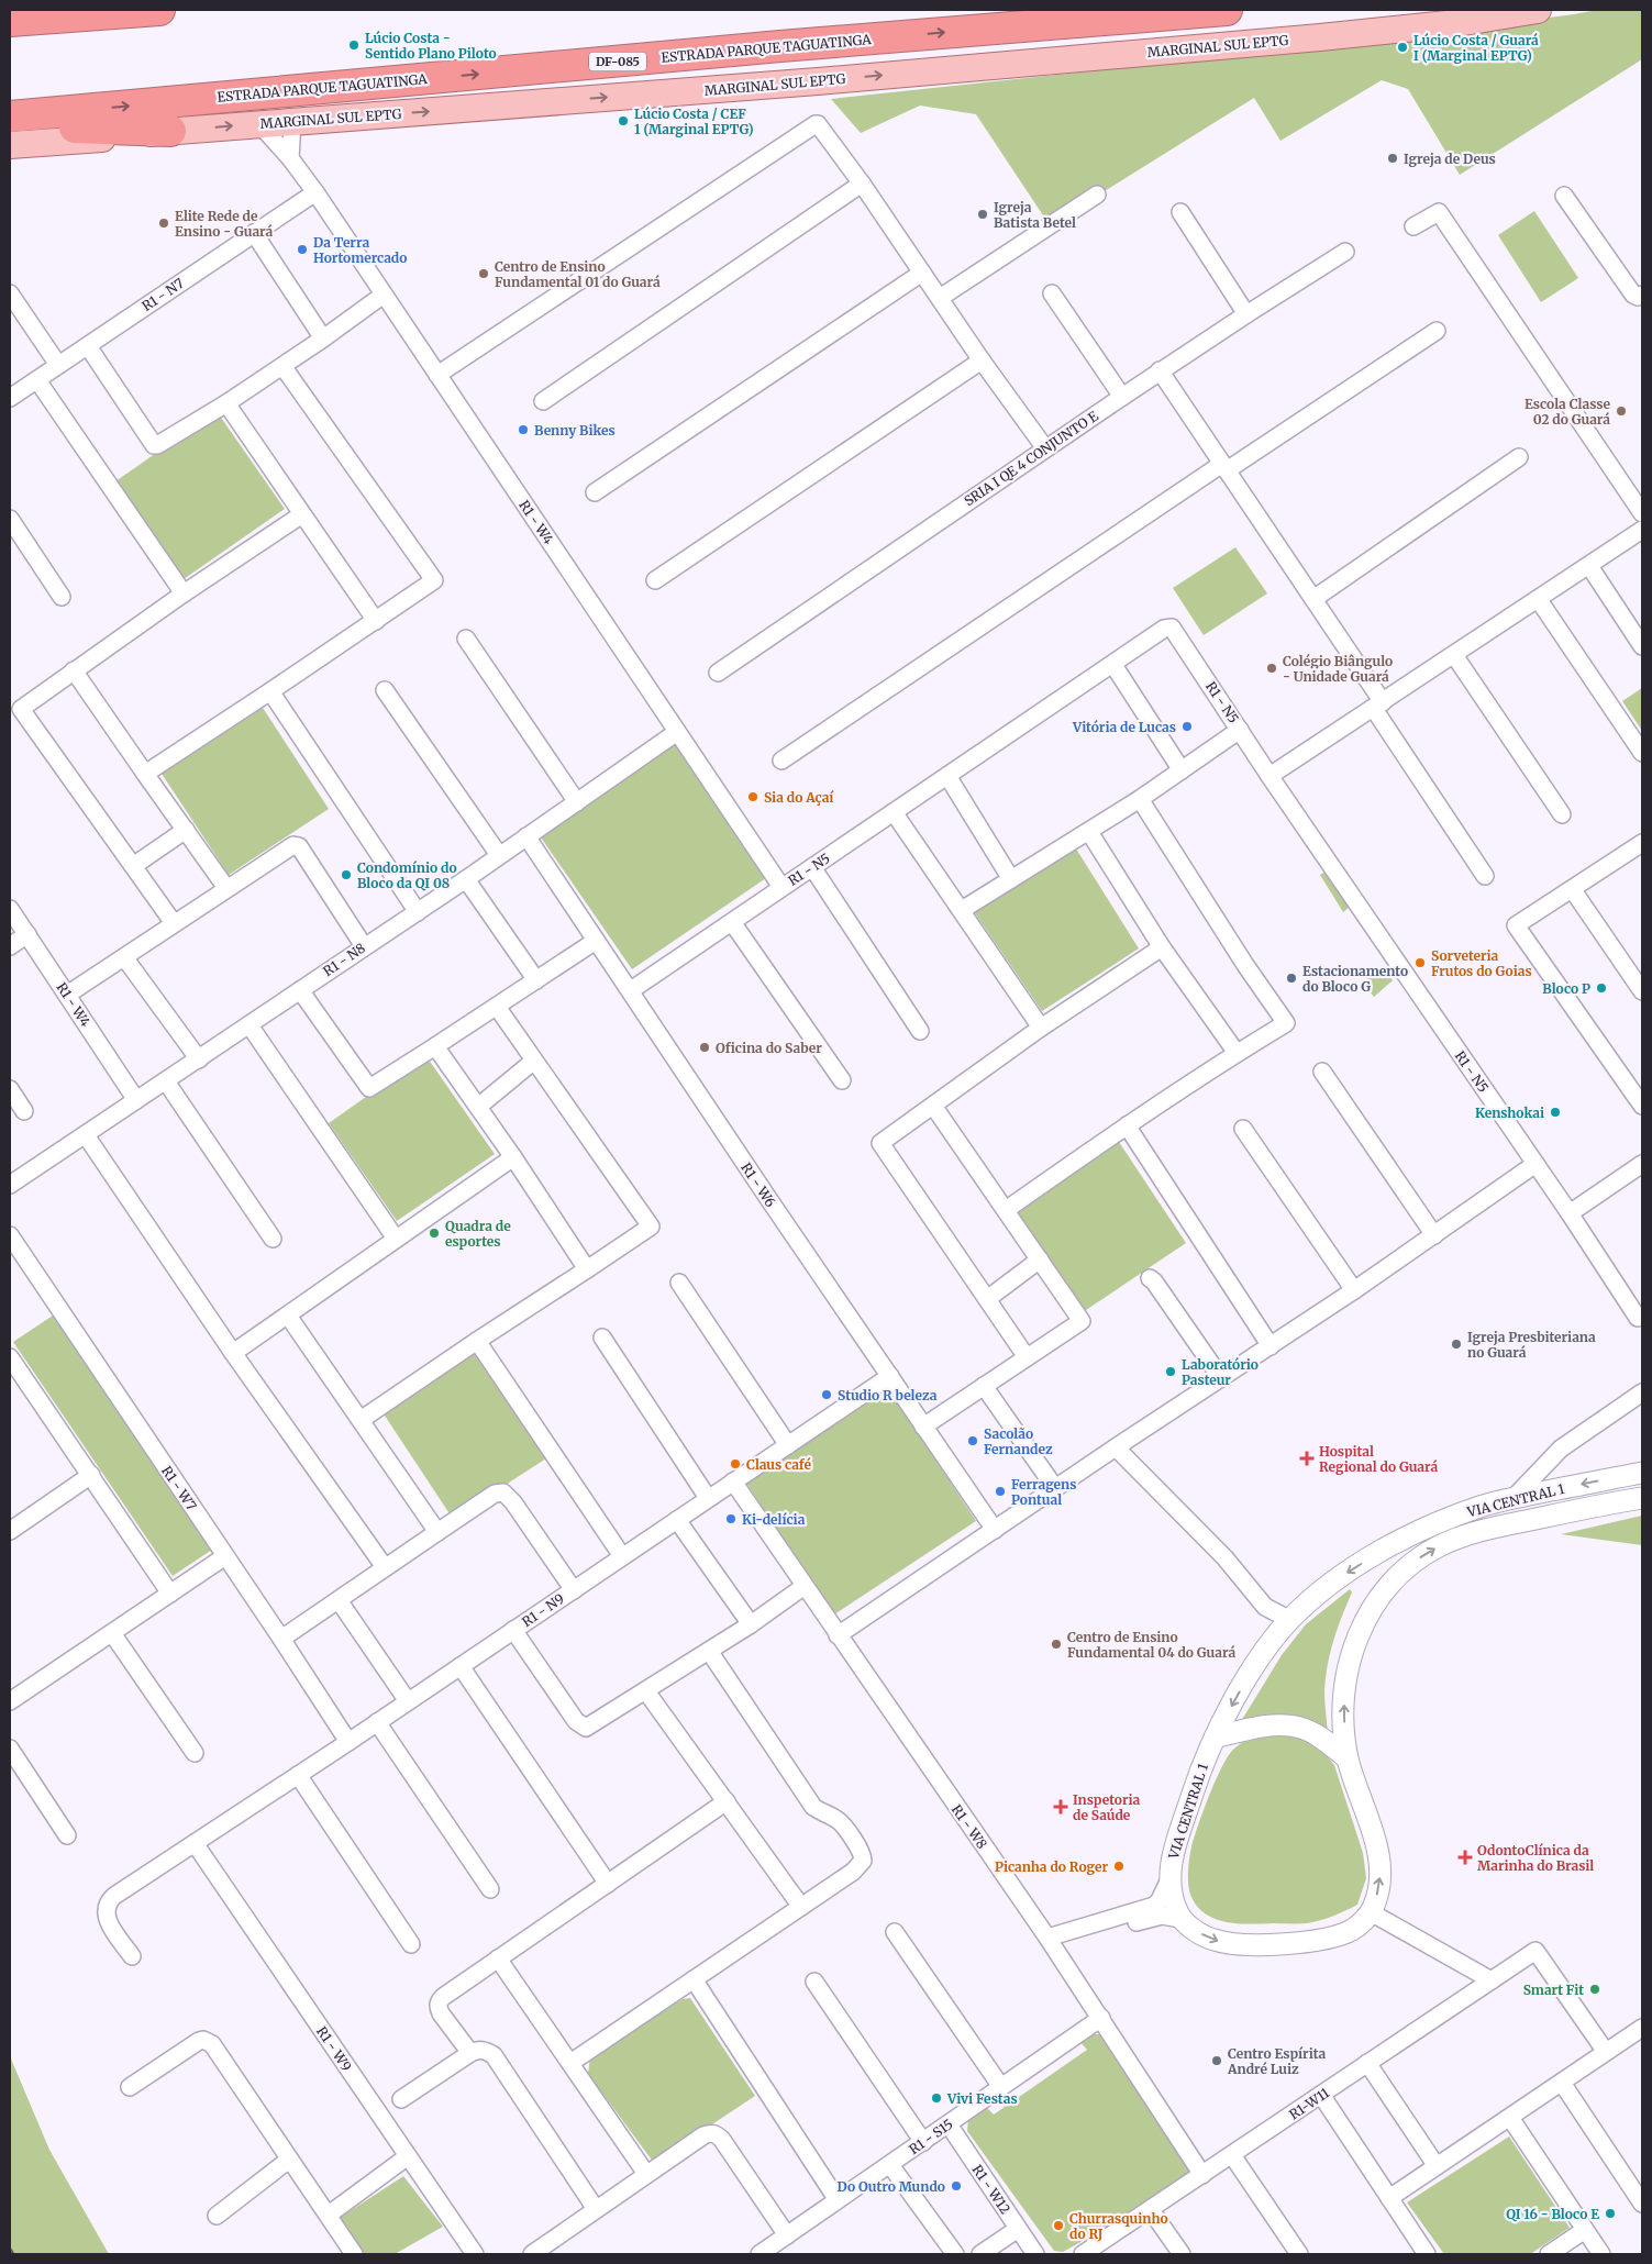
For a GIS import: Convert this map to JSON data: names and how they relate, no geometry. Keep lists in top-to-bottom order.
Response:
{
  "streets": {
    "highway": ["ESTRADA PARQUE TAGUATINGA", "DF-085"],
    "main road": ["MARGINAL SUL EPTG"],
    "street": [
      "R1 - N7",
      "SRIA I QE 4 CONJUNTO E",
      "R1 - W4",
      "R1 - N5",
      "R1 - N8",
      "R1 - W6",
      "R1 - W7",
      "VIA CENTRAL 1",
      "R1 - N9",
      "R1 - W8",
      "R1 - W9",
      "R1-W11",
      "R1 - S15",
      "R1 - W12"
    ]
  },
  "crossings": [
    ["MARGINAL SUL EPTG", "R1 - W4"],
    ["R1 - N7", "R1 - W4"],
    ["R1 - W4", "R1 - N5"],
    ["R1 - W4", "R1 - N8"],
    ["R1 - N5", "R1 - W6"],
    ["R1 - N8", "R1 - W6"],
    ["R1 - W6", "R1 - N9"],
    ["R1 - W7", "R1 - N9"],
    ["R1 - N9", "R1 - W8"],
    ["R1 - N9", "R1 - W9"],
    ["R1 - W8", "R1-W11"],
    ["R1 - W8", "R1 - S15"],
    ["R1 - S15", "R1 - W12"]
  ],
  "one_way": ["MARGINAL SUL EPTG", "ESTRADA PARQUE TAGUATINGA"],
  "places": {
    "other": [
      "Lúcio Costa - Sentido Plano Piloto",
      "Lúcio Costa / Guará I (Marginal EPTG)",
      "Lúcio Costa / CEF 1 (Marginal EPTG)",
      "Igreja de Deus",
      "Igreja Batista Betel",
      "Elite Rede de Ensino - Guará",
      "Da Terra Hortomercado",
      "Centro de Ensino Fundamental 01 do Guará",
      "Escola Classe 02 do Guará",
      "Benny Bikes",
      "Colégio Biângulo - Unidade Guará",
      "Vitória de Lucas",
      "Sia do Açaí",
      "Condomínio do Bloco da QI 08",
      "Sorveteria Frutos do Goias",
      "Estacionamento do Bloco G",
      "Bloco P",
      "Oficina do Saber",
      "Kenshokai",
      "Quadra de esportes",
      "Igreja Presbiteriana no Guará",
      "Laboratório Pasteur",
      "Studio R beleza",
      "Sacolão Fernandez",
      "Claus café",
      "Ferragens Pontual",
      "Ki-delícia",
      "Centro de Ensino Fundamental 04 do Guará",
      "Picanha do Roger",
      "Smart Fit",
      "Centro Espírita André Luiz",
      "Vivi Festas",
      "Do Outro Mundo",
      "QI 16 - Bloco E",
      "Churrasquinho do RJ"
    ],
    "health": ["Hospital Regional do Guará", "Inspetoria de Saúde", "OdontoClínica da Marinha do Brasil"]
  }
}
